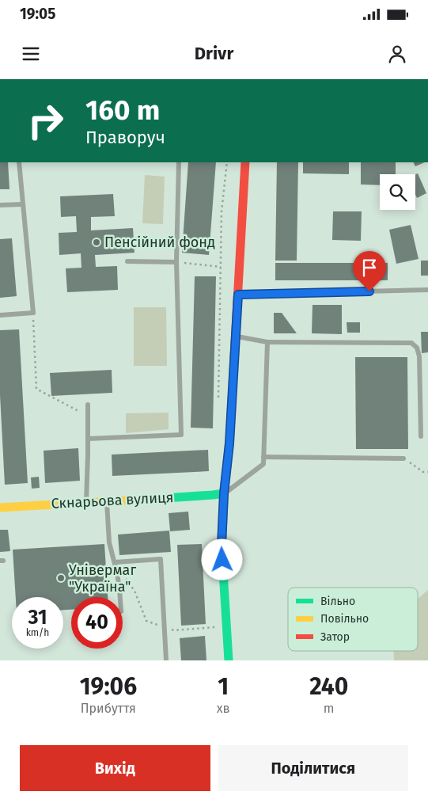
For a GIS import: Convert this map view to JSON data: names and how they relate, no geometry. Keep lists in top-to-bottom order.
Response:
{
  "streets": {
    "street": ["Скнарьова вулиця"]
  },
  "places": ["Пенсійний фонд", "Універмаг \"Україна\""],
  "legend": ["Вільно", "Повільно", "Затор"],
  "page": {
    "status": "19:05",
    "header": "Drivr",
    "turn": ["160 m", "Праворуч"],
    "speed": "31 km/h",
    "limit": "40",
    "eta": [
      "19:06",
      "Прибуття",
      "1",
      "хв",
      "240",
      "m"
    ],
    "buttons": ["Вихід", "Поділитися"]
  }
}
